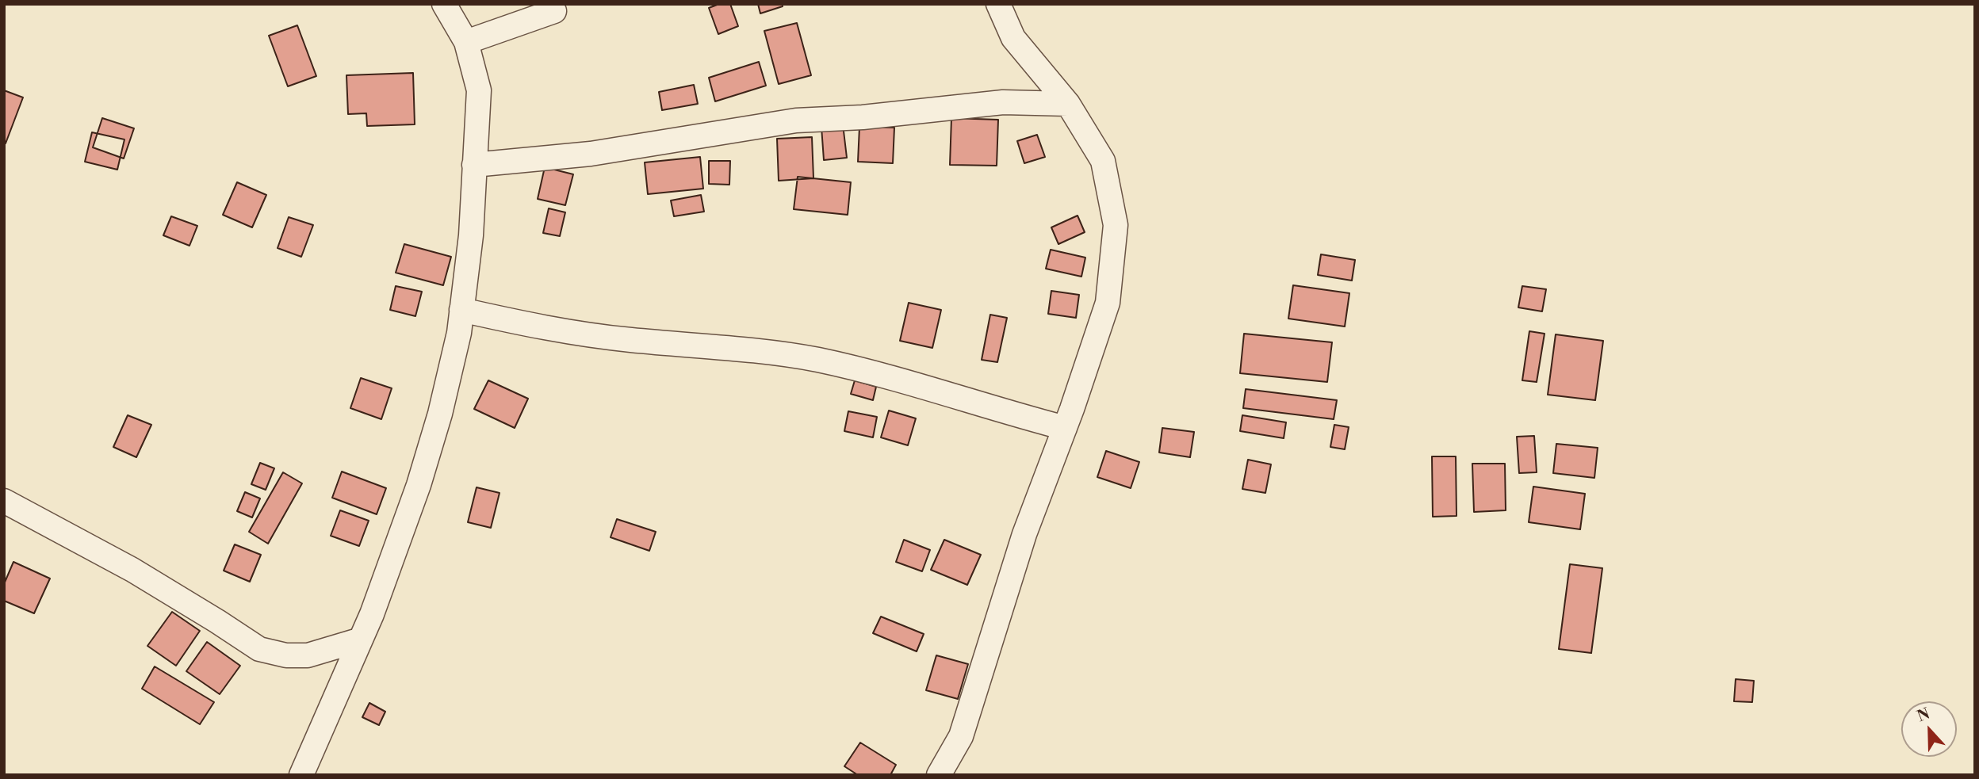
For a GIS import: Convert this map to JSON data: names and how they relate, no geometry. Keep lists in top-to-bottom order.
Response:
{
  "north": "top"
}
